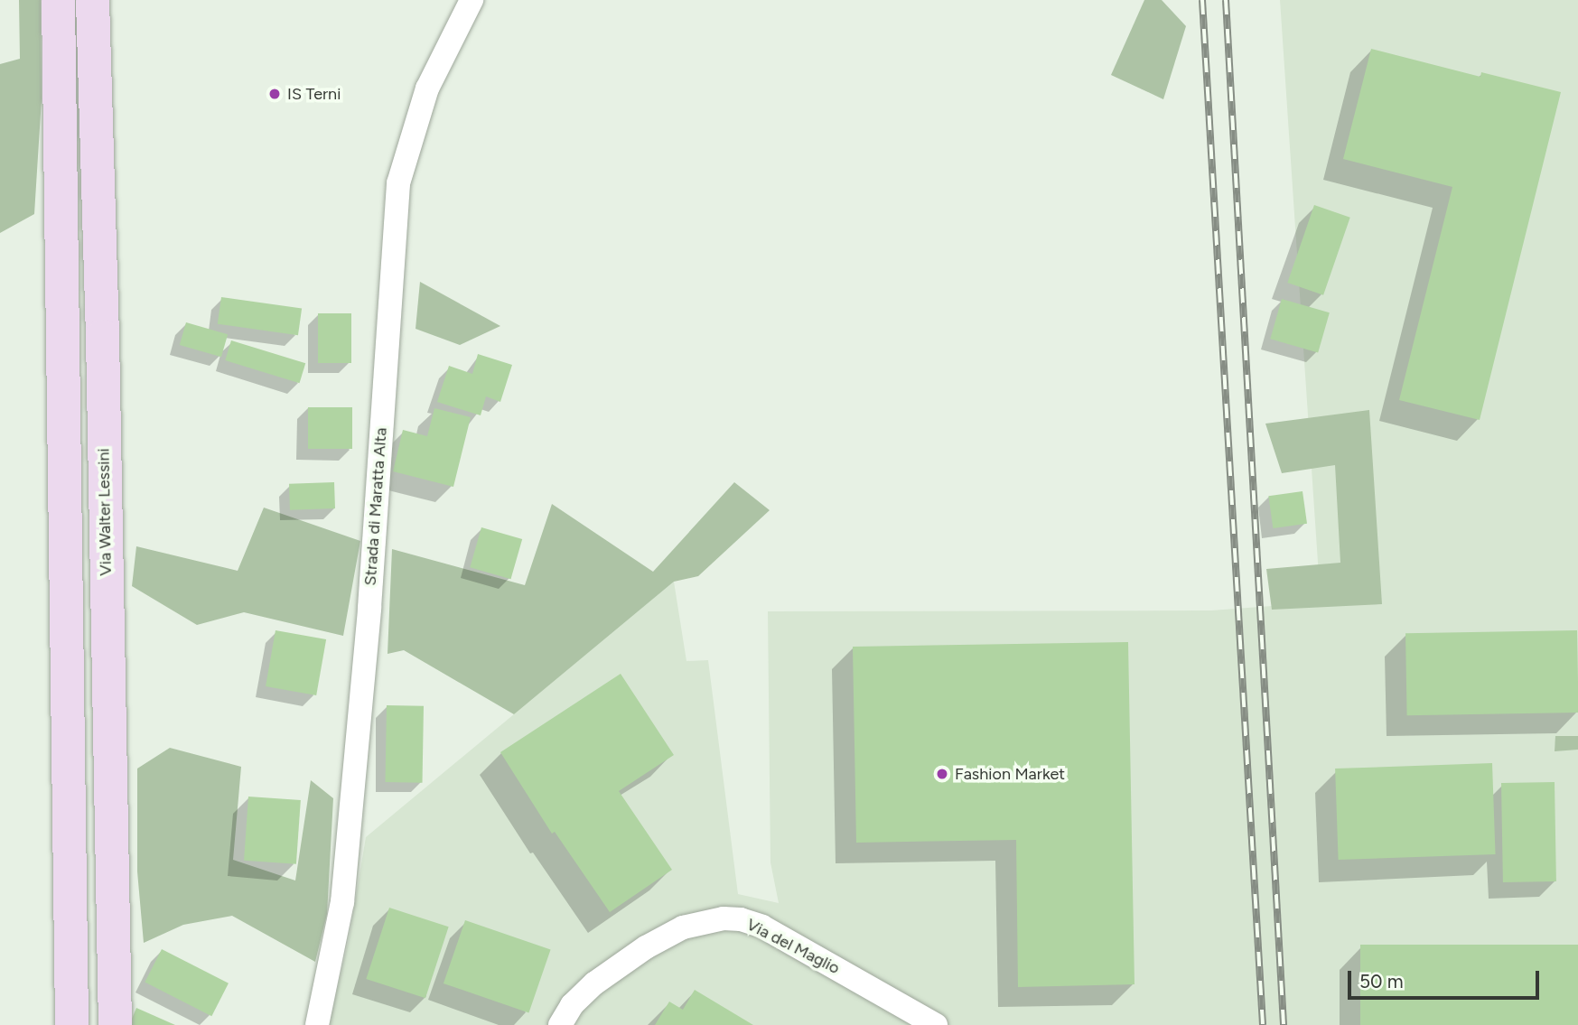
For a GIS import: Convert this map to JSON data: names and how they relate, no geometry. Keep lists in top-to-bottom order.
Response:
{
  "streets": {
    "main road": ["Via Walter Lessini"],
    "street": ["Strada di Maratta Alta", "Via del Maglio"]
  },
  "places": ["IS Terni", "Fashion Market"],
  "scale_bar": "50 m"
}
